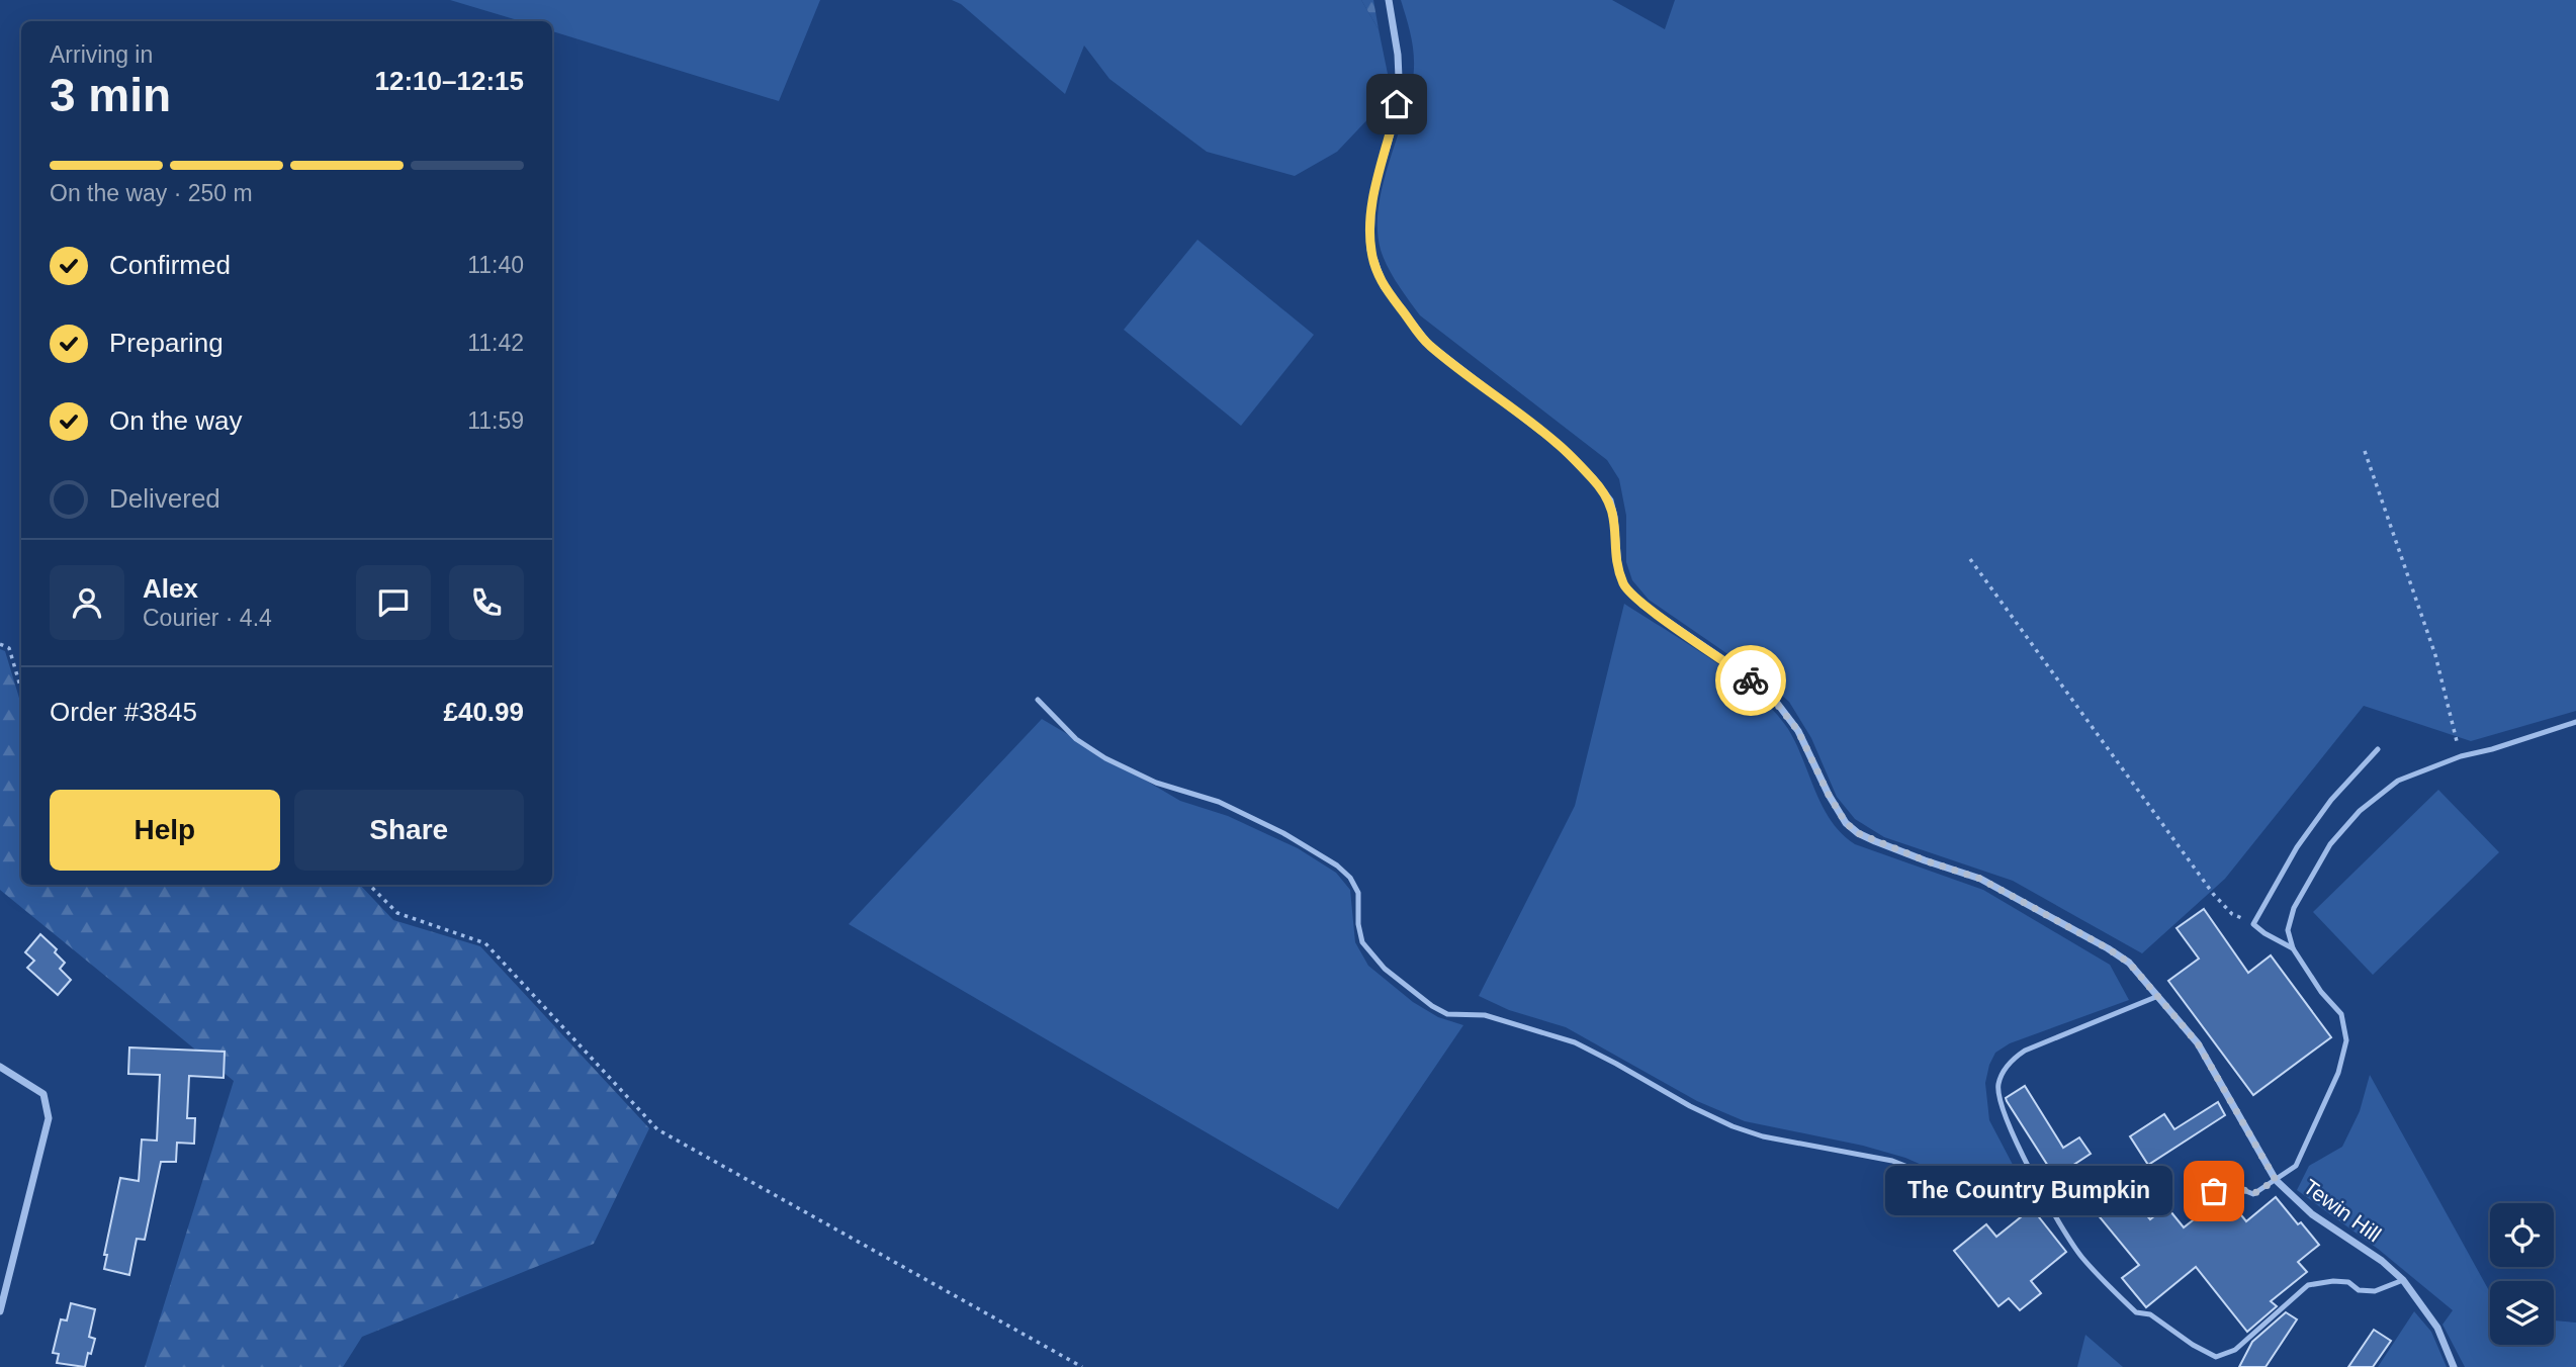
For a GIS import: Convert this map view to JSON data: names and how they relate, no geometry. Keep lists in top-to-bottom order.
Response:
{
  "streets": {
    "street": ["Tewin Hill"]
  },
  "places": ["The Country Bumpkin"],
  "page": {
    "heading": ["3 min", "Arriving in", "12:10–12:15"],
    "panel": [
      "Alex",
      "Courier · 4.4",
      "Order #3845",
      "£40.99"
    ],
    "bar": "On the way · 250 m",
    "list": [
      ["Confirmed", "11:40"],
      ["Preparing", "11:42"],
      ["On the way", "11:59"],
      "Delivered"
    ],
    "buttons": ["Help", "Share"],
    "bubble": "The Country Bumpkin"
  }
}
